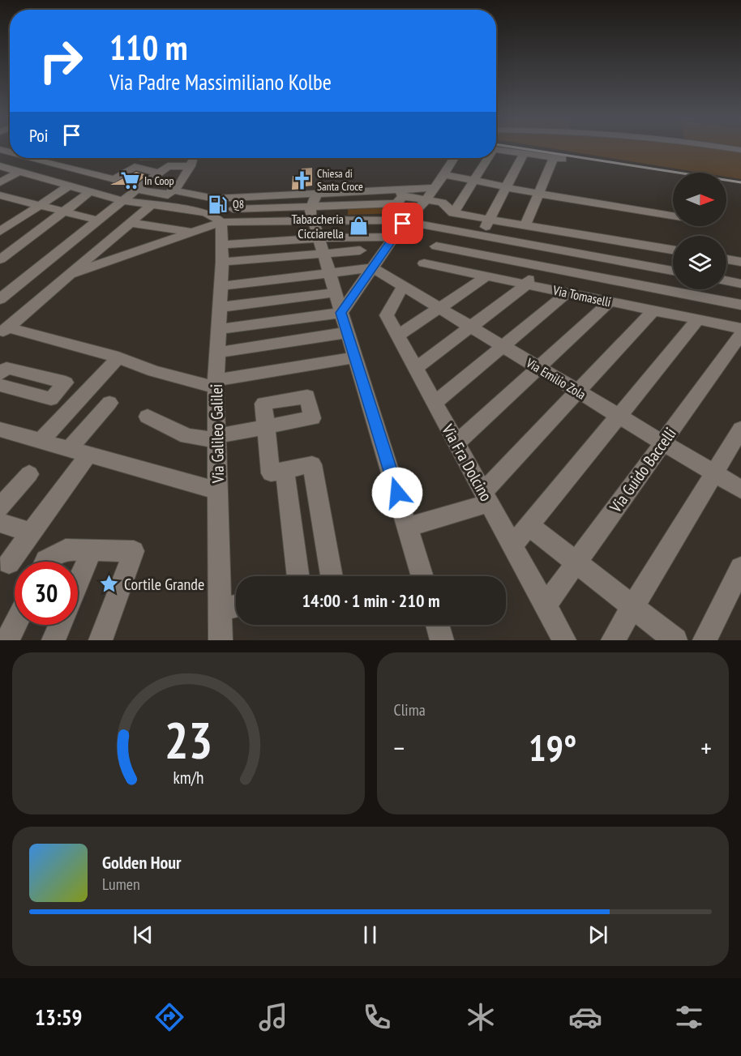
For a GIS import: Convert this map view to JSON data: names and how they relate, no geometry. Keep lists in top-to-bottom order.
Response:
{
  "streets": {
    "street": [
      "Via Tomaselli",
      "Via Emilio Zola",
      "Via Galileo Galilei",
      "Via Fra Dolcino",
      "Via Guido Baccelli"
    ]
  },
  "crossings": [
    ["Via Emilio Zola", "Via Fra Dolcino"],
    ["Via Emilio Zola", "Via Guido Baccelli"],
    ["Via Fra Dolcino", "Via Guido Baccelli"]
  ],
  "places": {
    "church": ["Chiesa di Santa Croce"],
    "supermarket": ["In Coop"],
    "fuel station": ["Q8"],
    "shop": ["Tabaccheria Cicciarella"],
    "place": ["Cortile Grande"]
  },
  "north": "right",
  "page": {
    "turn": ["110 m", "Via Padre Massimiliano Kolbe"],
    "then": "Poi",
    "limit": "30",
    "trip": "14:00 · 1 min · 210 m",
    "tile": "Clima",
    "heat": ["−", "19°", "+"],
    "song": ["Golden Hour", "Lumen"],
    "tabs": "13:59",
    "gauge": ["23", "km/h"]
  }
}
